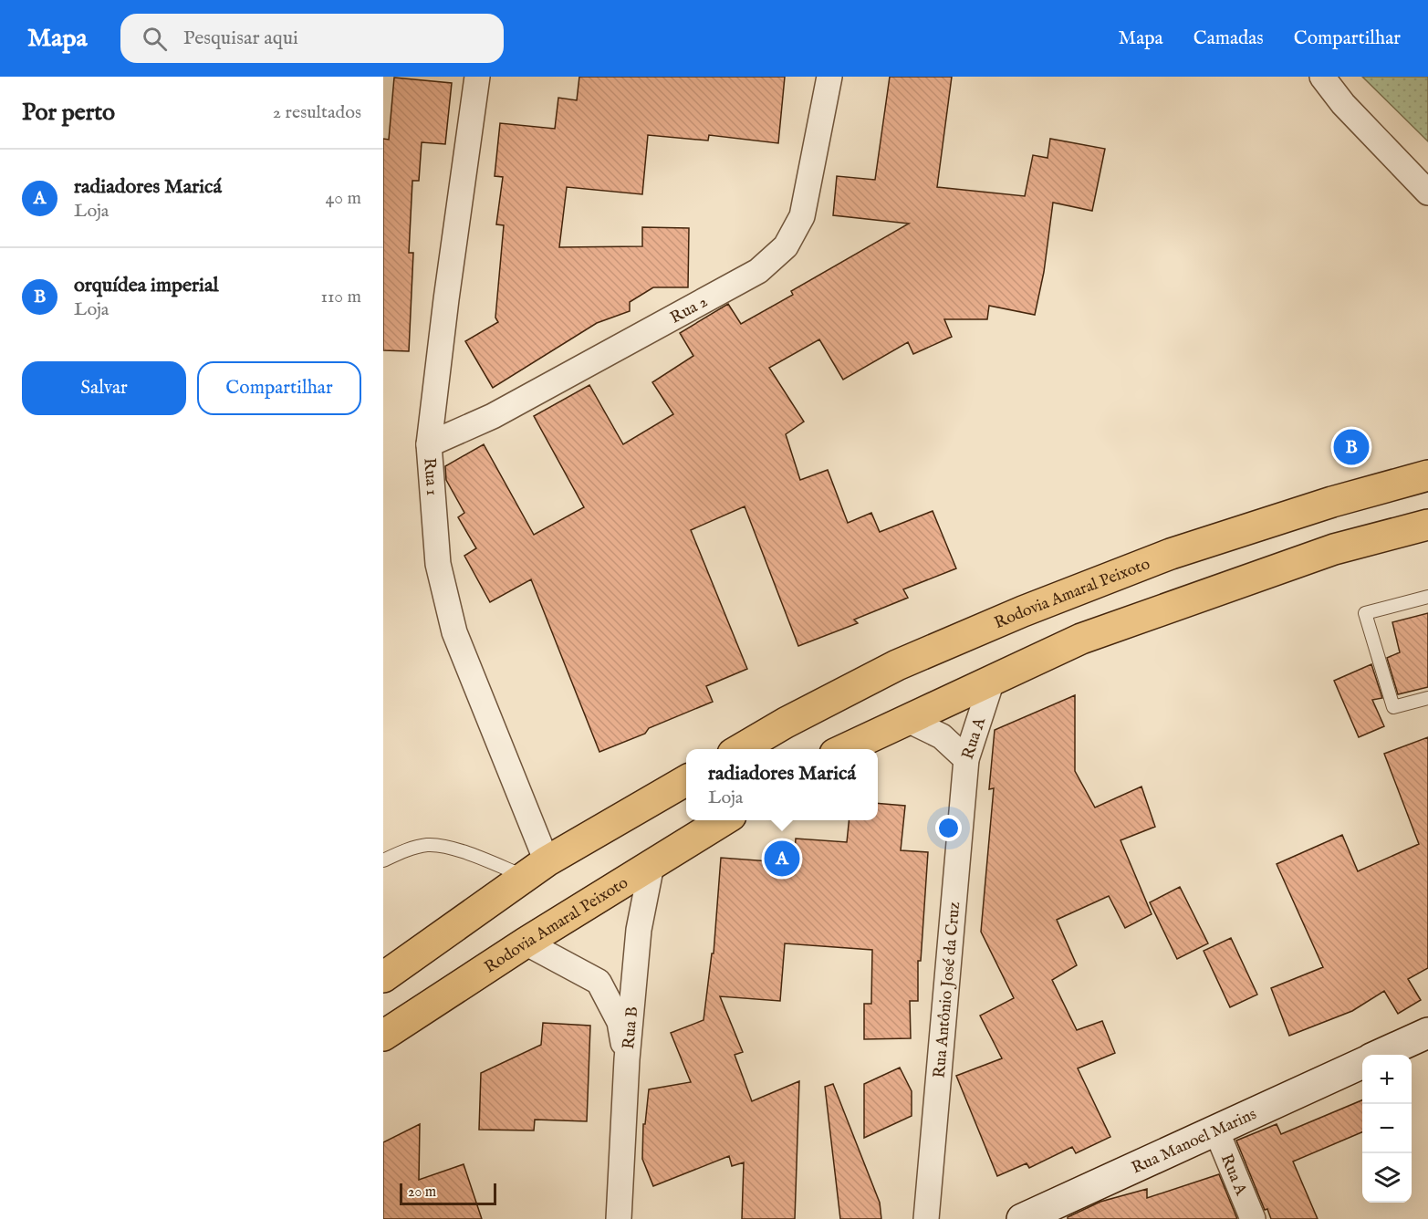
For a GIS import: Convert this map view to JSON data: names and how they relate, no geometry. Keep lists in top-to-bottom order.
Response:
{
  "streets": {
    "highway": ["Rodovia Amaral Peixoto"],
    "main road": ["Rua Manoel Marins"],
    "street": [
      "Rua 2",
      "Rua 1",
      "Rua A",
      "Rua Antônio José da Cruz",
      "Rua B"
    ]
  },
  "crossings": [
    ["Rua 2", "Rua 1"],
    ["Rodovia Amaral Peixoto", "Rua B"],
    ["Rua A", "Rua Antônio José da Cruz"],
    ["Rua A", "Rua Manoel Marins"]
  ],
  "scale_bar": "20 m",
  "page": {
    "header": "Mapa",
    "search": "Pesquisar aqui",
    "nav": ["Mapa", "Camadas", "Compartilhar"],
    "heading": ["Por perto", "2 resultados"],
    "list": [
      {
        "mark": "A",
        "name": "radiadores Maricá",
        "note": "Loja",
        "value": "40 m"
      },
      {
        "mark": "B",
        "name": "orquídea imperial",
        "note": "Loja",
        "value": "110 m"
      }
    ],
    "buttons": ["Salvar", "Compartilhar"],
    "pins": ["B", "A"],
    "popup": ["radiadores Maricá", "Loja"],
    "map_buttons": ["+", "−"],
    "scale": "20 m"
  }
}
